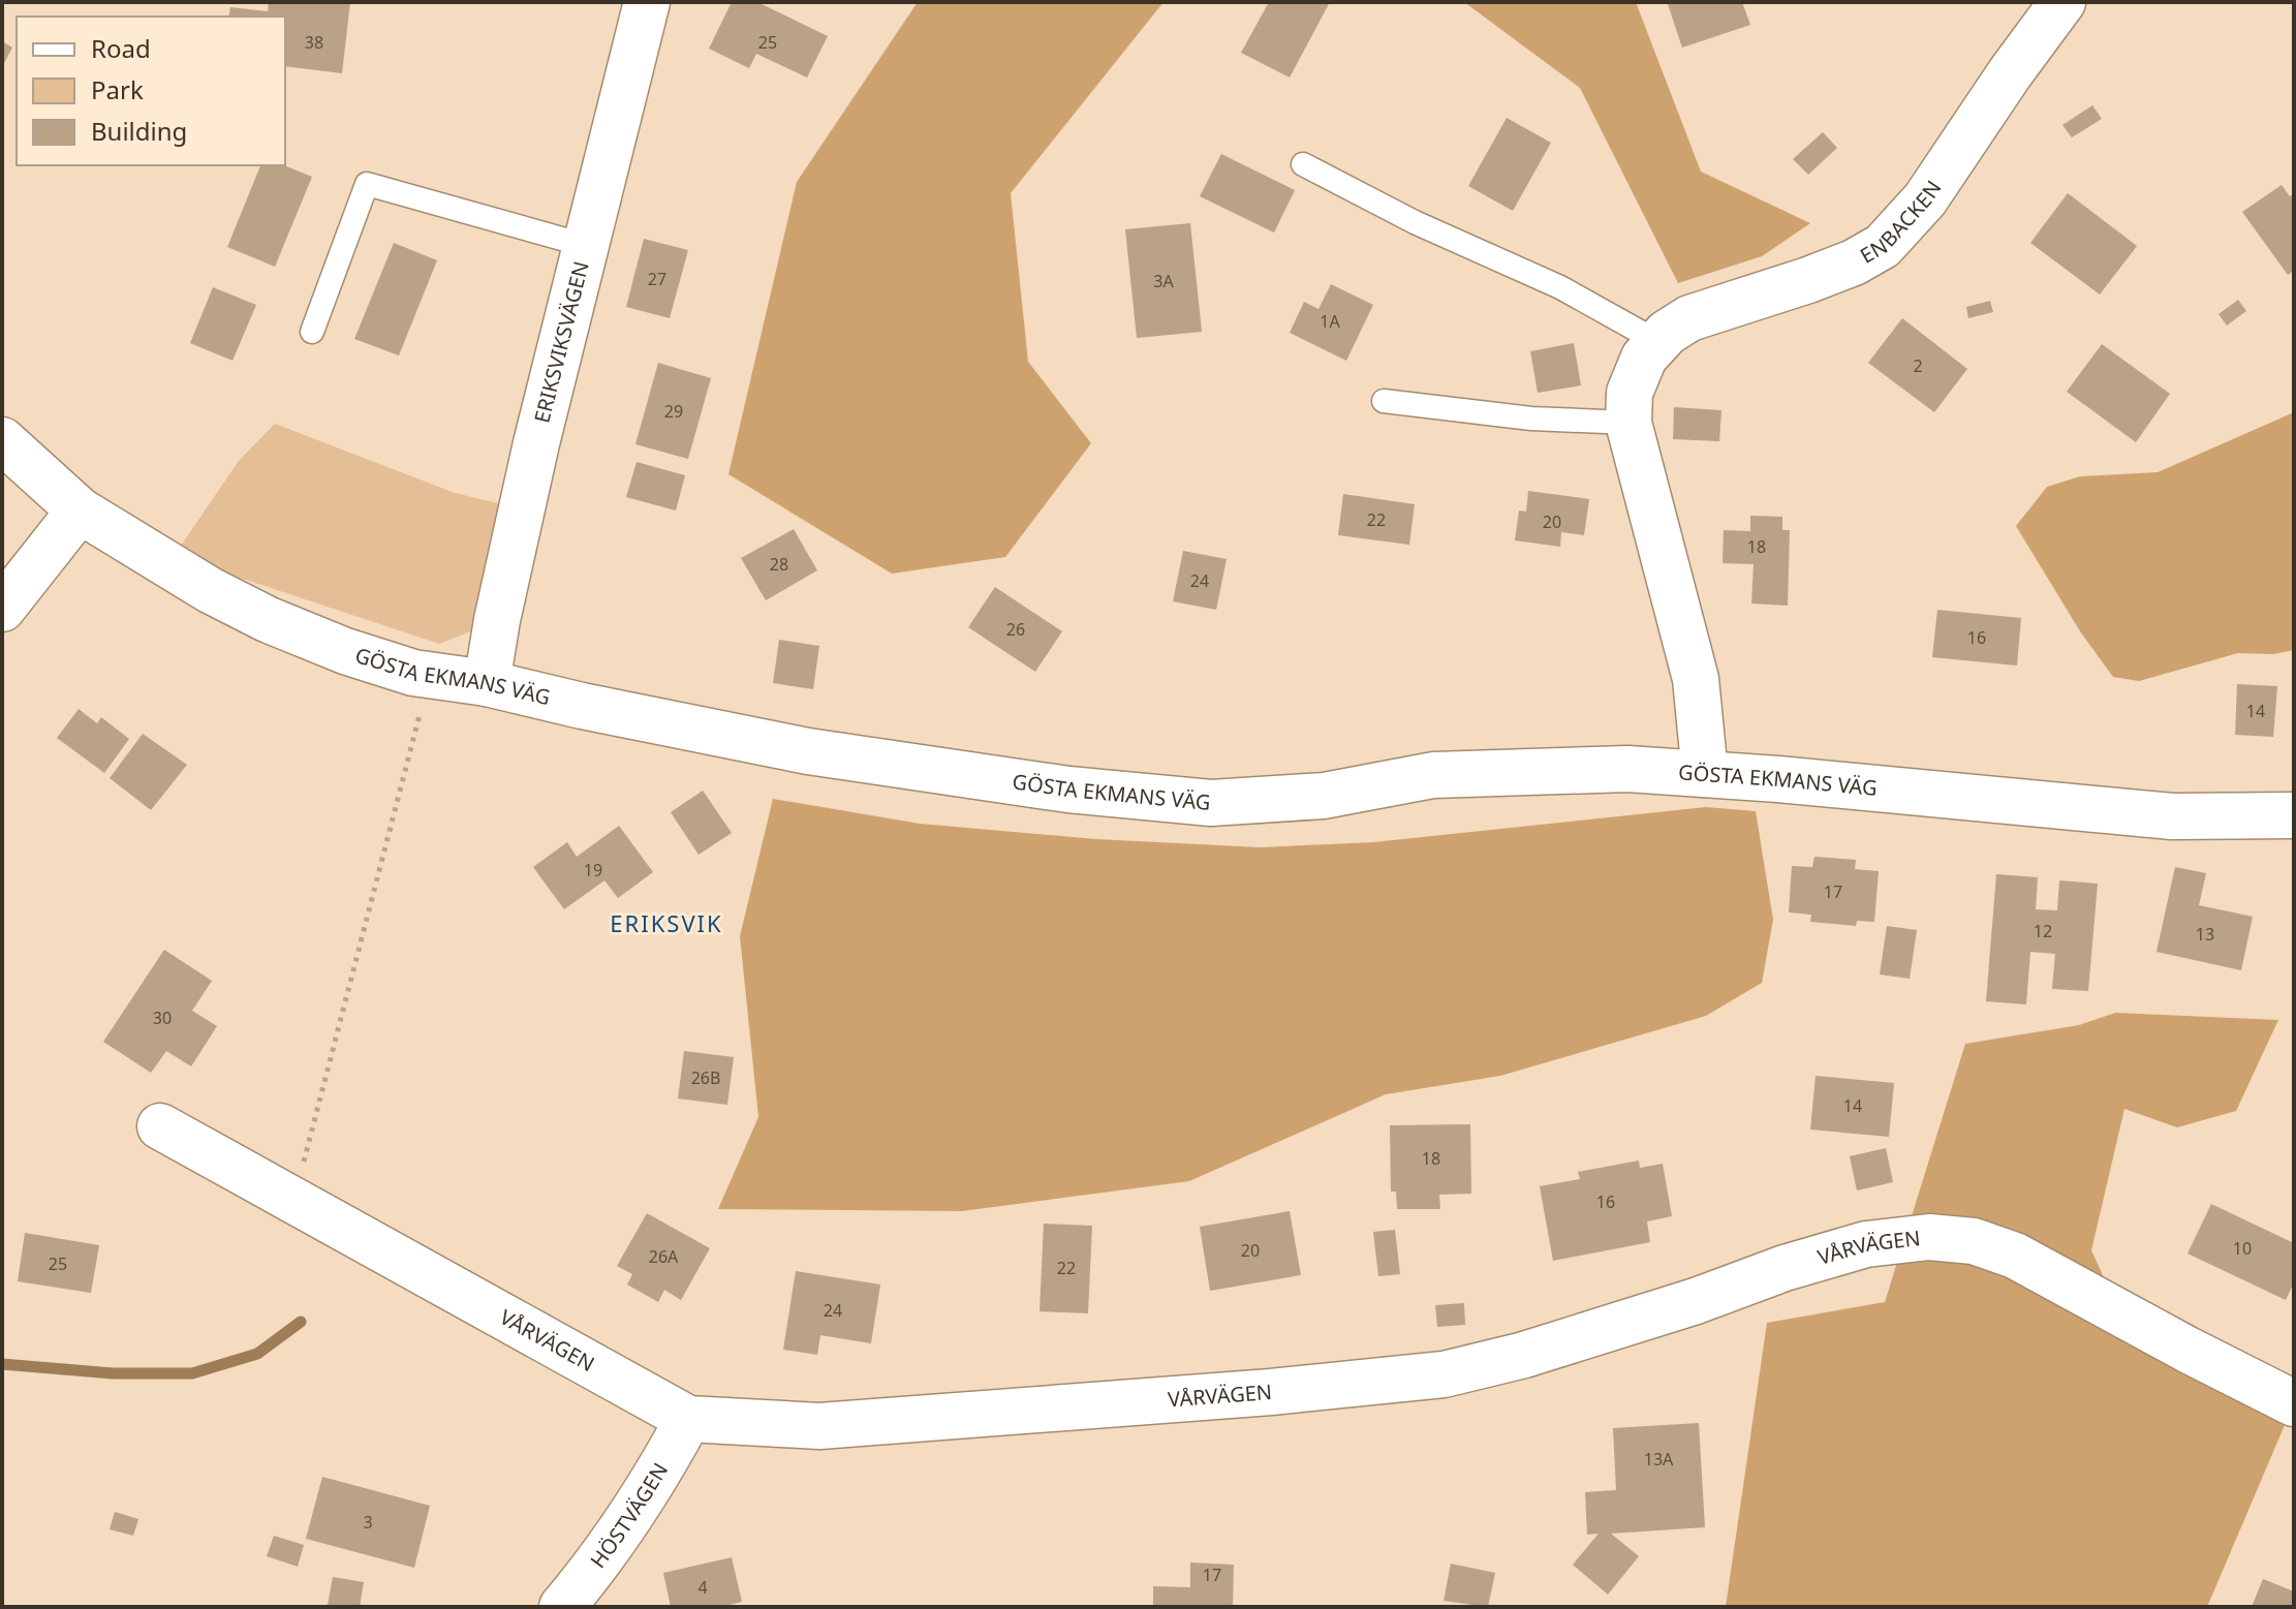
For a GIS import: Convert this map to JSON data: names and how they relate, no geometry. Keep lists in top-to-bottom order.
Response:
{
  "streets": {
    "street": [
      "ENBACKEN",
      "ERIKSVIKSVÄGEN",
      "GÖSTA EKMANS VÄG",
      "VÅRVÄGEN",
      "HÖSTVÄGEN"
    ]
  },
  "crossings": [
    ["ENBACKEN", "GÖSTA EKMANS VÄG"],
    ["ERIKSVIKSVÄGEN", "GÖSTA EKMANS VÄG"],
    ["VÅRVÄGEN", "HÖSTVÄGEN"]
  ],
  "districts": ["ERIKSVIK"],
  "house_numbers": [
    "38",
    "25",
    "27",
    "3A",
    "1A",
    "2",
    "29",
    "22",
    "20",
    "18",
    "28",
    "24",
    "26",
    "16",
    "14",
    "19",
    "17",
    "12",
    "13",
    "30",
    "26B",
    "14",
    "18",
    "16",
    "10",
    "20",
    "26A",
    "25",
    "22",
    "24",
    "13A",
    "3",
    "17",
    "4"
  ],
  "legend": ["Road", "Park", "Building"]
}
